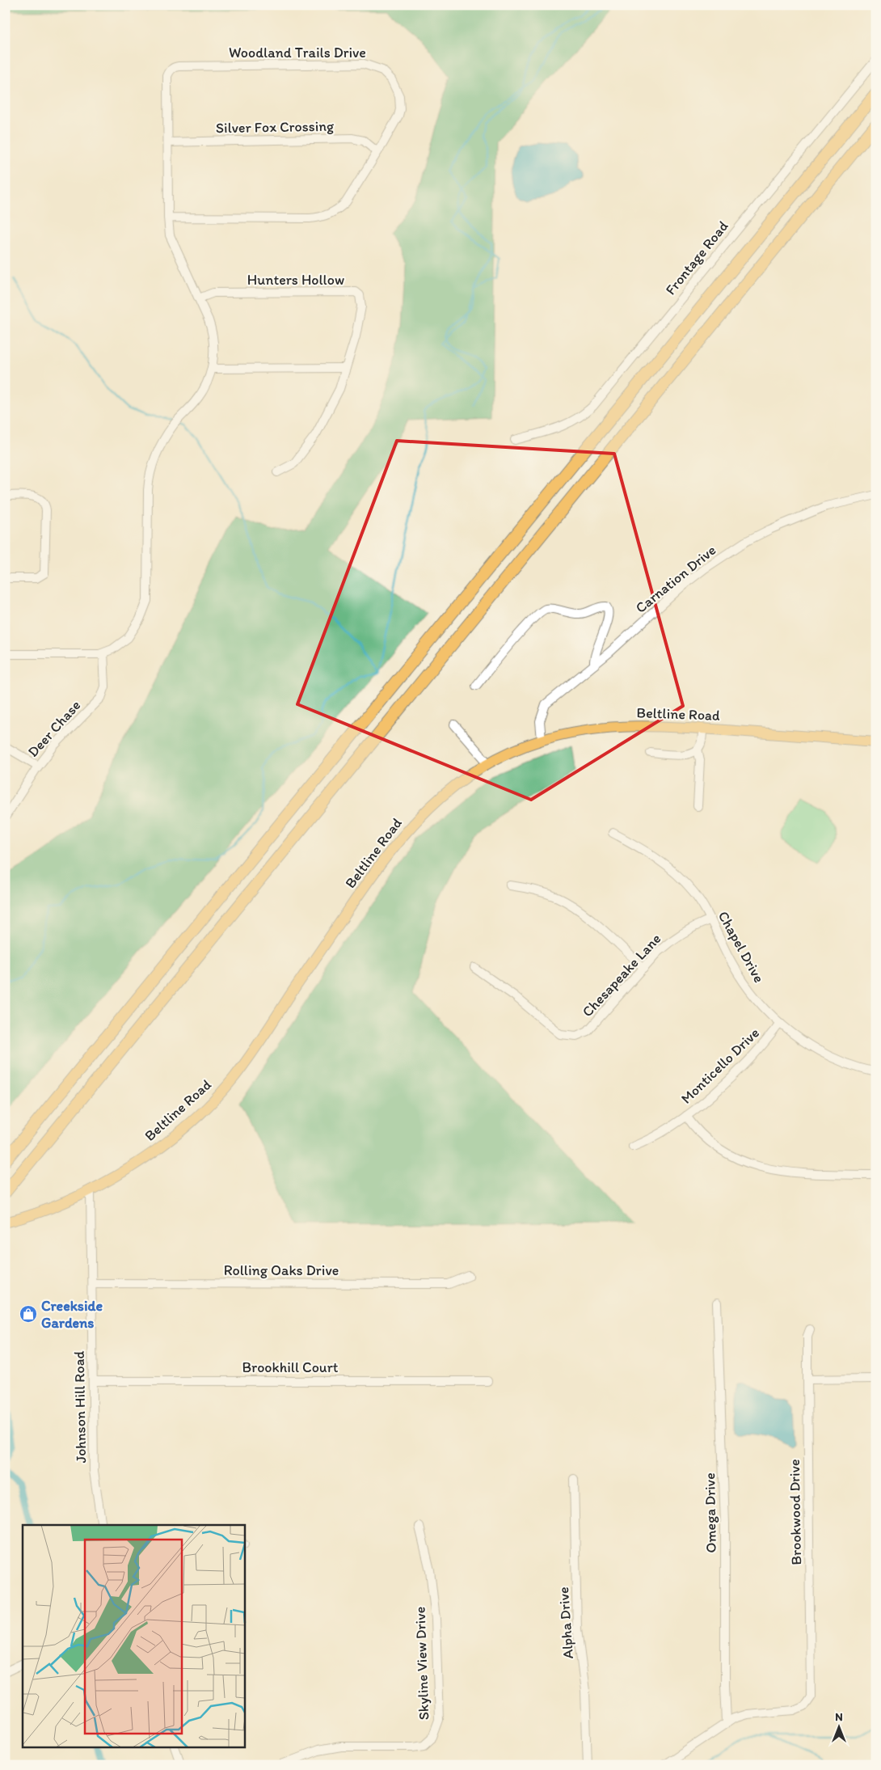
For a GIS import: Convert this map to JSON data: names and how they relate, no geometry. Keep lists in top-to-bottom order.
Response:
{
  "streets": {
    "main road": ["Beltline Road"],
    "street": [
      "Woodland Trails Drive",
      "Silver Fox Crossing",
      "Frontage Road",
      "Hunters Hollow",
      "Carnation Drive",
      "Deer Chase",
      "Chapel Drive",
      "Chesapeake Lane",
      "Monticello Drive",
      "Rolling Oaks Drive",
      "Brookhill Court",
      "Johnson Hill Road",
      "Brookwood Drive",
      "Omega Drive",
      "Alpha Drive",
      "Skyline View Drive"
    ]
  },
  "crossings": [
    ["Woodland Trails Drive", "Silver Fox Crossing"],
    ["Woodland Trails Drive", "Hunters Hollow"],
    ["Woodland Trails Drive", "Deer Chase"],
    ["Carnation Drive", "Beltline Road"],
    ["Beltline Road", "Johnson Hill Road"],
    ["Chapel Drive", "Chesapeake Lane"],
    ["Chapel Drive", "Monticello Drive"],
    ["Rolling Oaks Drive", "Johnson Hill Road"],
    ["Brookhill Court", "Johnson Hill Road"],
    ["Brookwood Drive", "Omega Drive"]
  ],
  "places": {
    "shop": ["Creekside Gardens"]
  },
  "north": "top"
}
